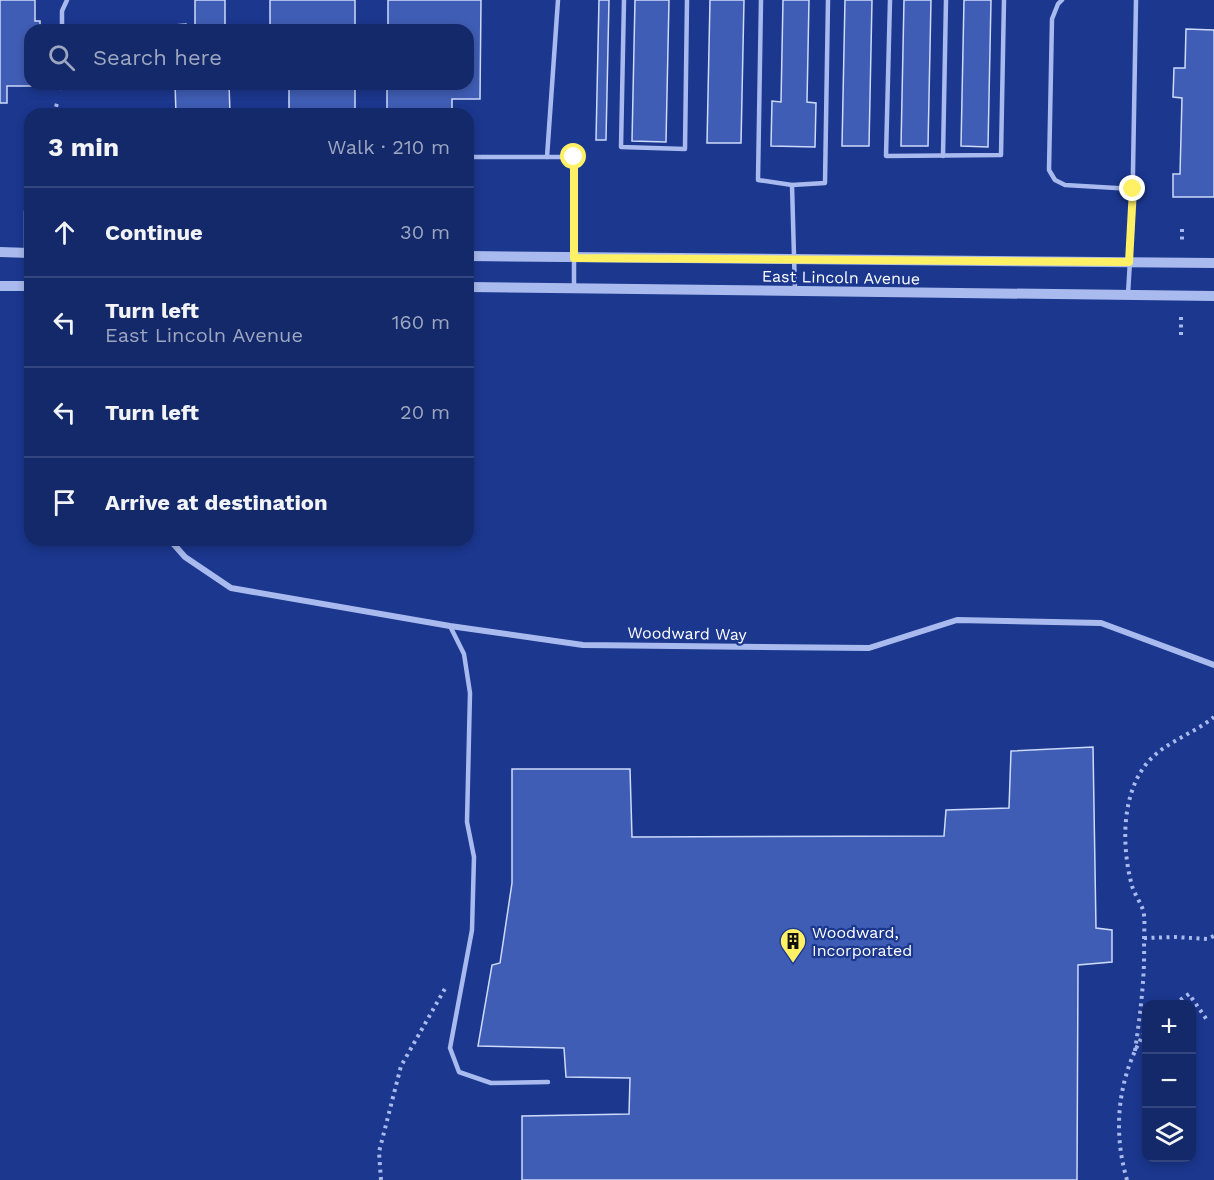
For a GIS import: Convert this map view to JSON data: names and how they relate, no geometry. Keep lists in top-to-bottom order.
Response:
{
  "streets": {
    "street": ["East Lincoln Avenue", "Woodward Way"]
  },
  "places": {
    "building": ["Woodward, Incorporated"]
  },
  "page": {
    "search": "Search here",
    "heading": ["3 min", "Walk · 210 m"],
    "list": [
      ["Continue", "30 m"],
      ["Turn left", "East Lincoln Avenue", "160 m"],
      ["Turn left", "20 m"],
      "Arrive at destination"
    ],
    "map_buttons": ["+", "−"]
  }
}
